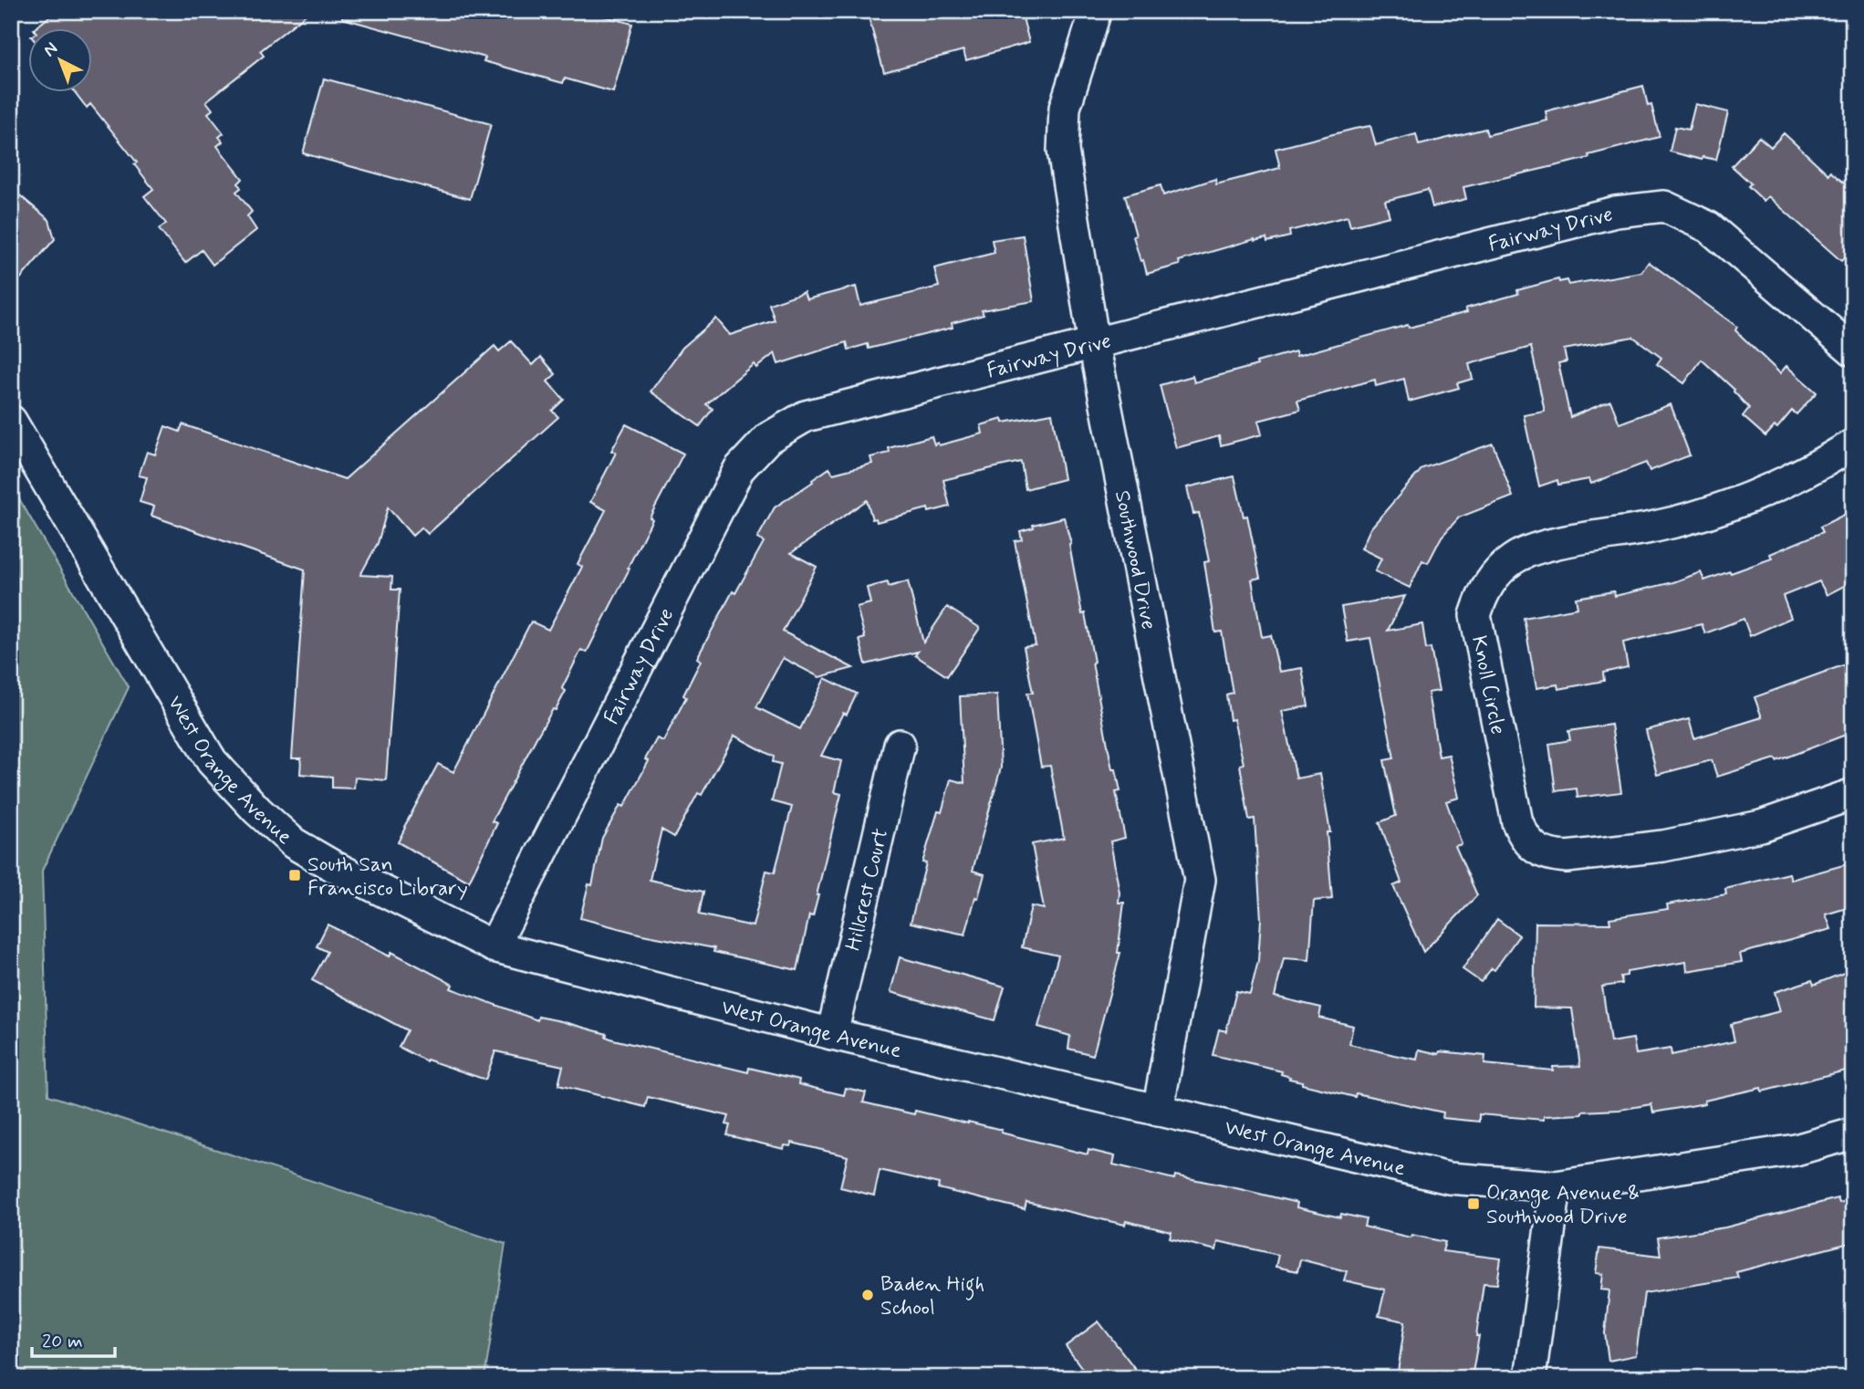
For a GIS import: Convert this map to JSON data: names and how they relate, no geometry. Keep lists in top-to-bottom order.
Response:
{
  "streets": {
    "street": [
      "Fairway Drive",
      "Southwood Drive",
      "Knoll Circle",
      "West Orange Avenue",
      "Hillcrest Court"
    ]
  },
  "crossings": [
    ["Fairway Drive", "Southwood Drive"],
    ["Fairway Drive", "West Orange Avenue"],
    ["Southwood Drive", "West Orange Avenue"],
    ["West Orange Avenue", "Hillcrest Court"]
  ],
  "places": {
    "transit": ["South San Francisco Library", "Orange Avenue & Southwood Drive"],
    "other": ["Baden High School"]
  },
  "scale_bar": "20 m",
  "north": "top left"
}
